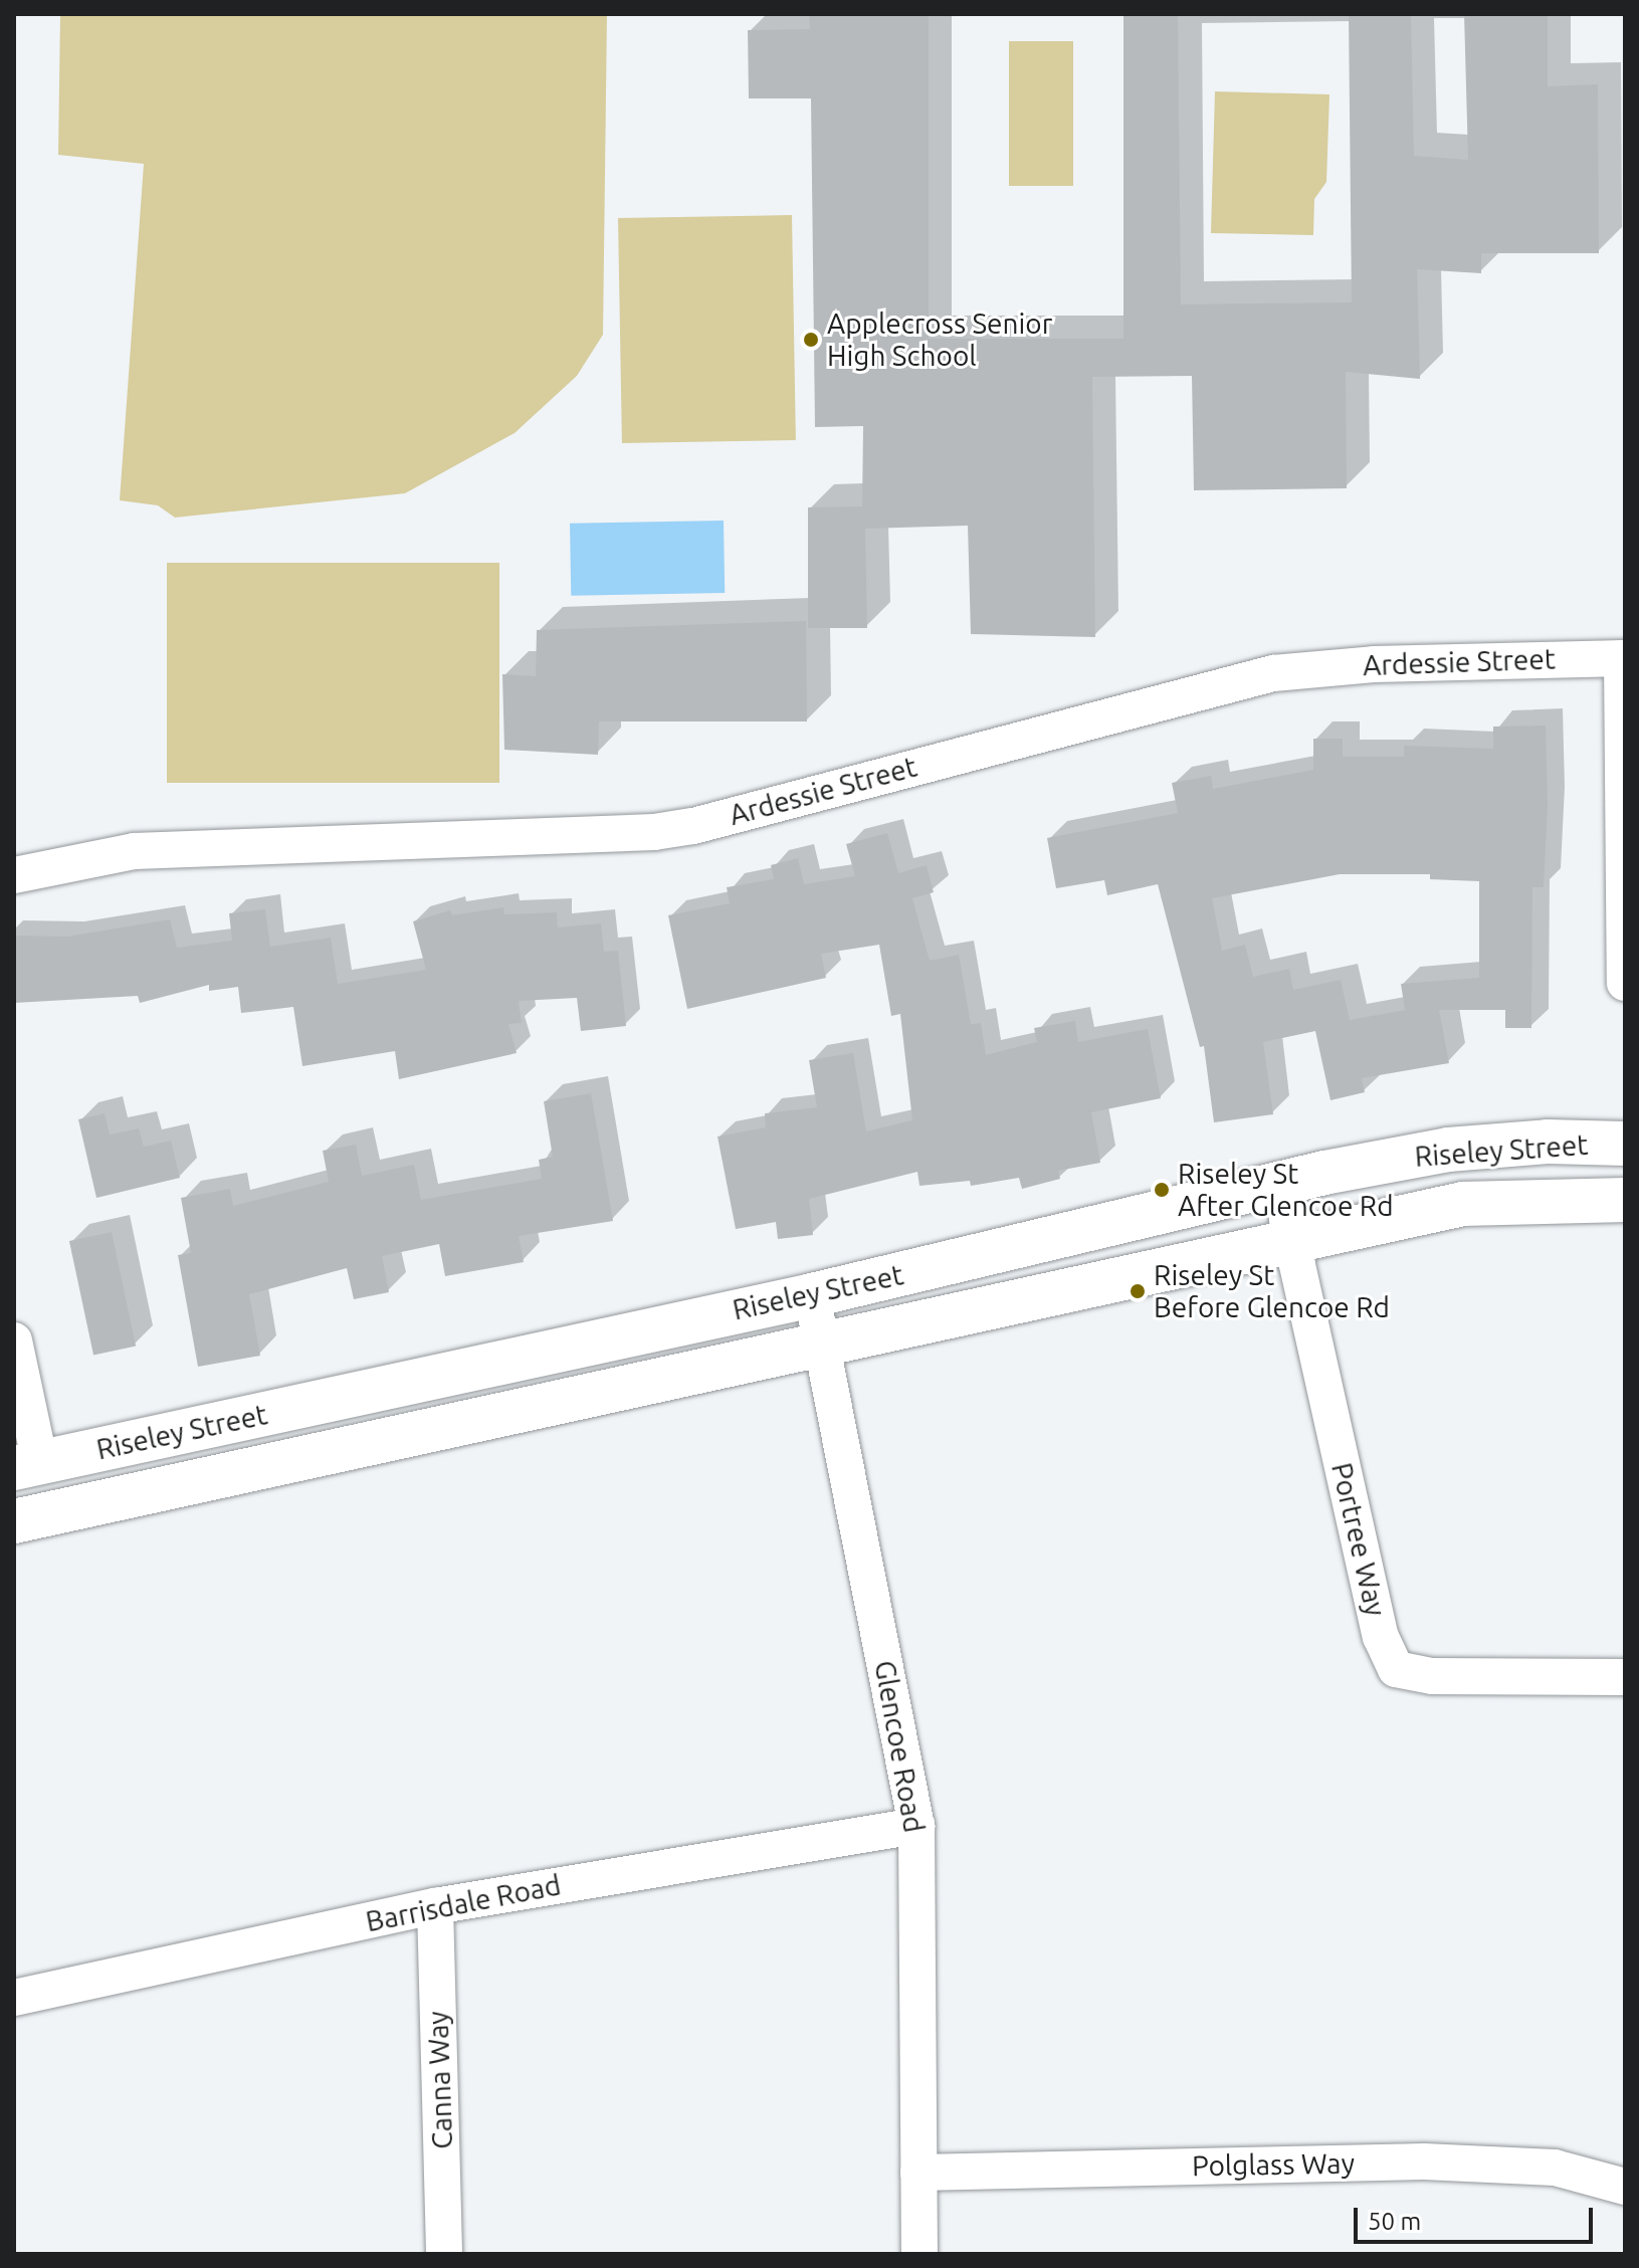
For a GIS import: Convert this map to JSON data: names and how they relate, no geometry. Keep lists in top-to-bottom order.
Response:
{
  "streets": {
    "highway": ["Riseley Street"],
    "street": [
      "Ardessie Street",
      "Portree Way",
      "Glencoe Road",
      "Barrisdale Road",
      "Canna Way",
      "Polglass Way"
    ]
  },
  "crossings": [
    ["Riseley Street", "Portree Way"],
    ["Riseley Street", "Glencoe Road"],
    ["Glencoe Road", "Barrisdale Road"],
    ["Glencoe Road", "Polglass Way"],
    ["Barrisdale Road", "Canna Way"]
  ],
  "places": ["Applecross Senior High School", "Riseley St After Glencoe Rd", "Riseley St Before Glencoe Rd"],
  "scale_bar": "50 m"
}
